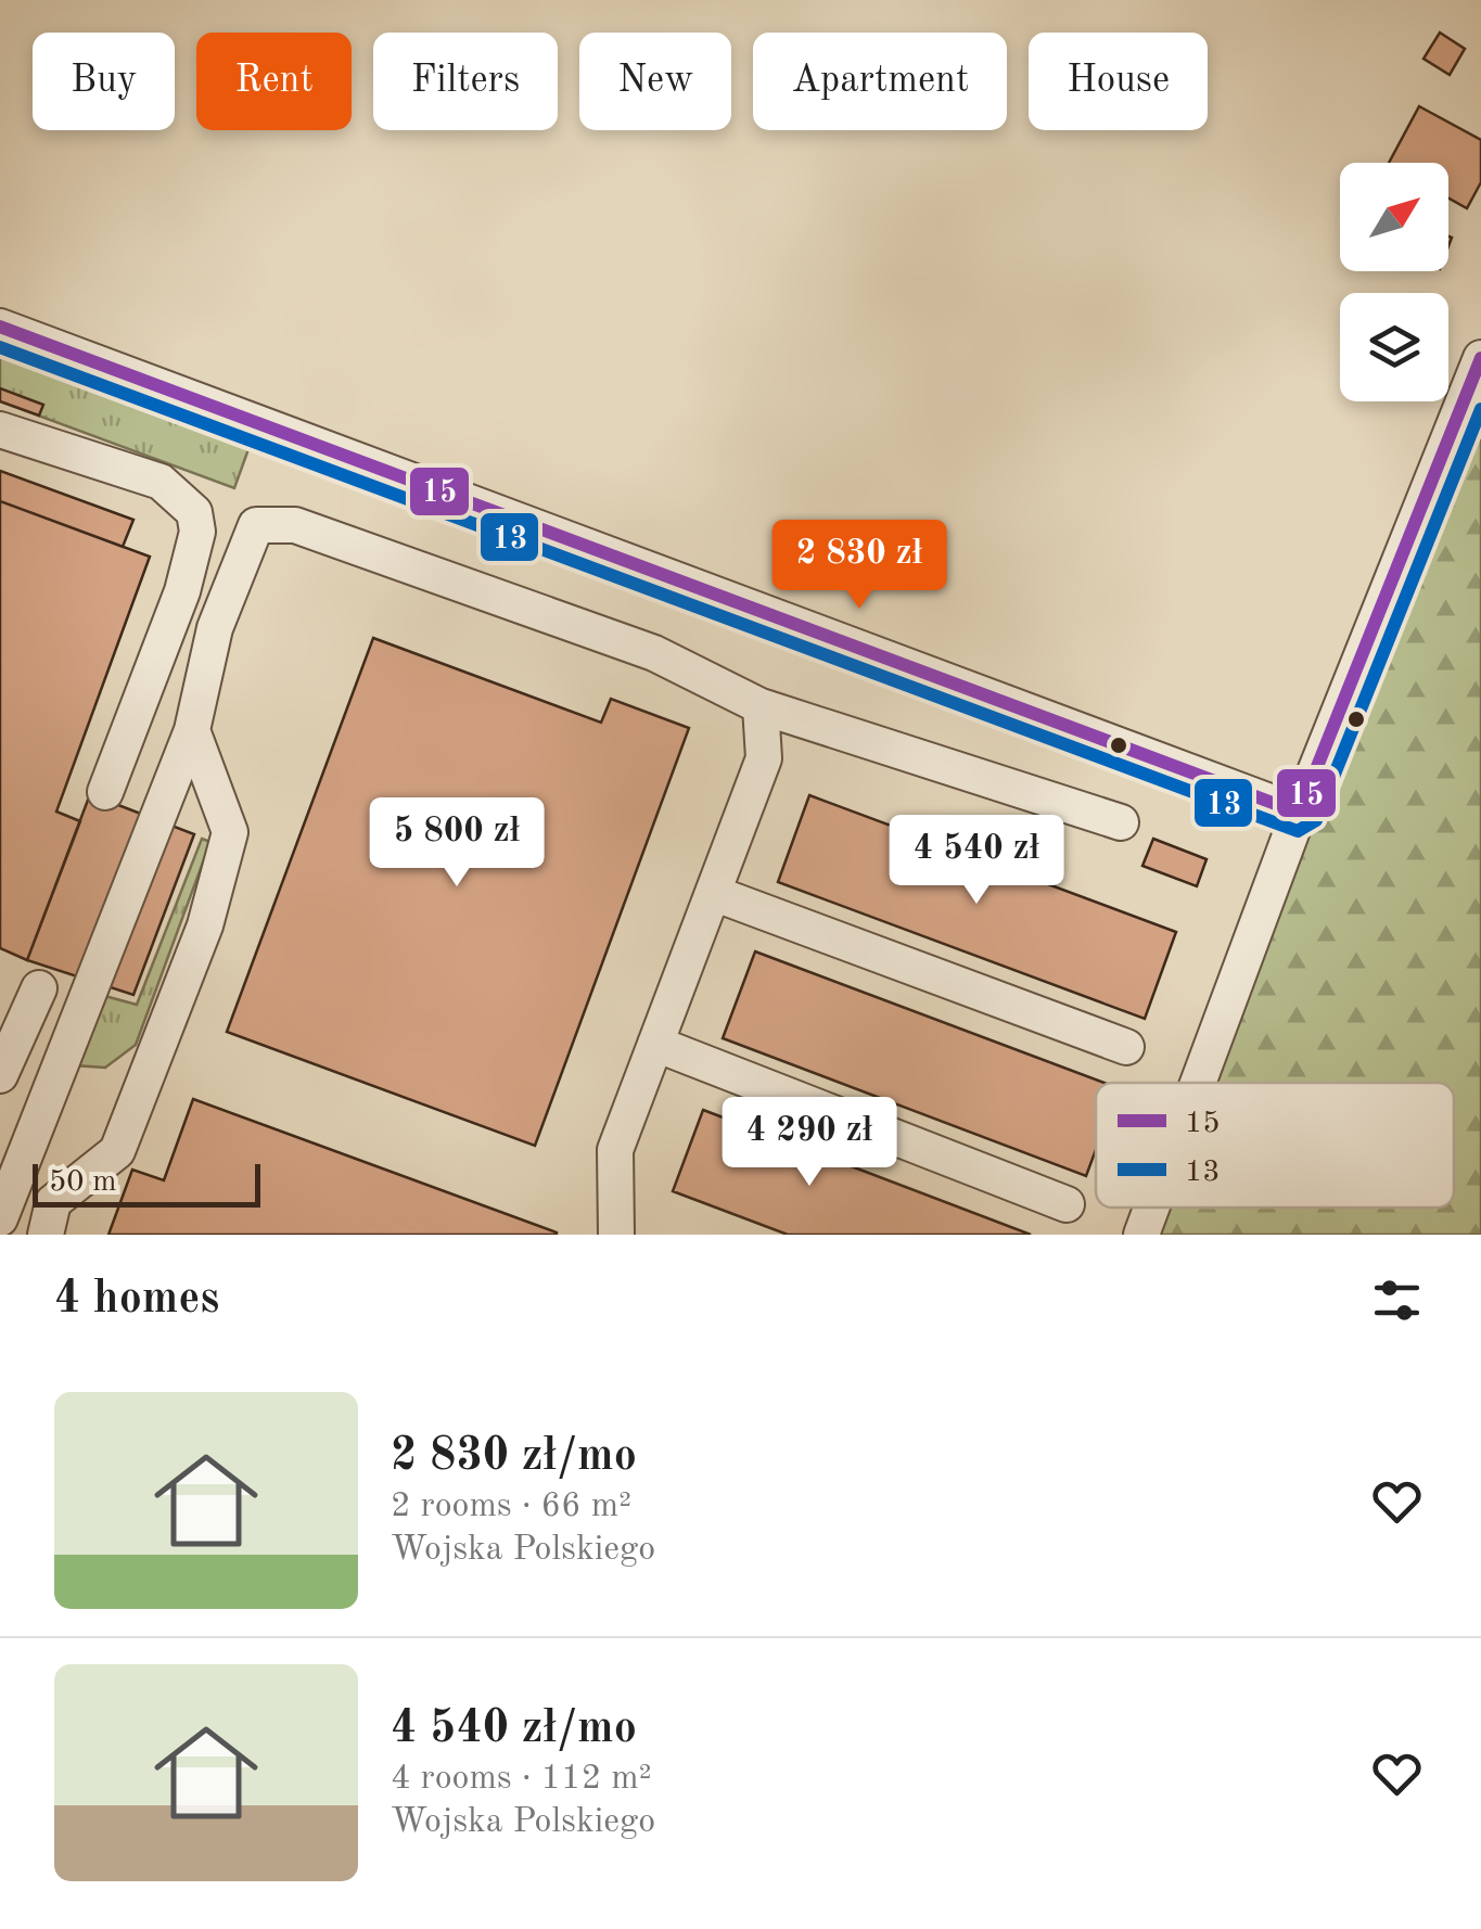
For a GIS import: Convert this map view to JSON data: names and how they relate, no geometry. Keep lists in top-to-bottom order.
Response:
{
  "lines": ["transit line 15", "transit line 13"],
  "legend": ["15", "13"],
  "scale_bar": "50 m",
  "north": "top right",
  "page": {
    "chip": [
      "Buy",
      "Rent",
      "Filters",
      "New",
      "Apartment",
      "House"
    ],
    "price": [
      "2 830 zł",
      "5 800 zł",
      "4 540 zł",
      "4 290 zł"
    ],
    "scale": "50 m",
    "heading": "4 homes",
    "list": [
      {
        "name": "2 830 zł/mo",
        "note": "2 rooms · 66 m² · Wojska Polskiego"
      },
      {
        "name": "4 540 zł/mo",
        "note": "4 rooms · 112 m² · Wojska Polskiego"
      }
    ]
  }
}
